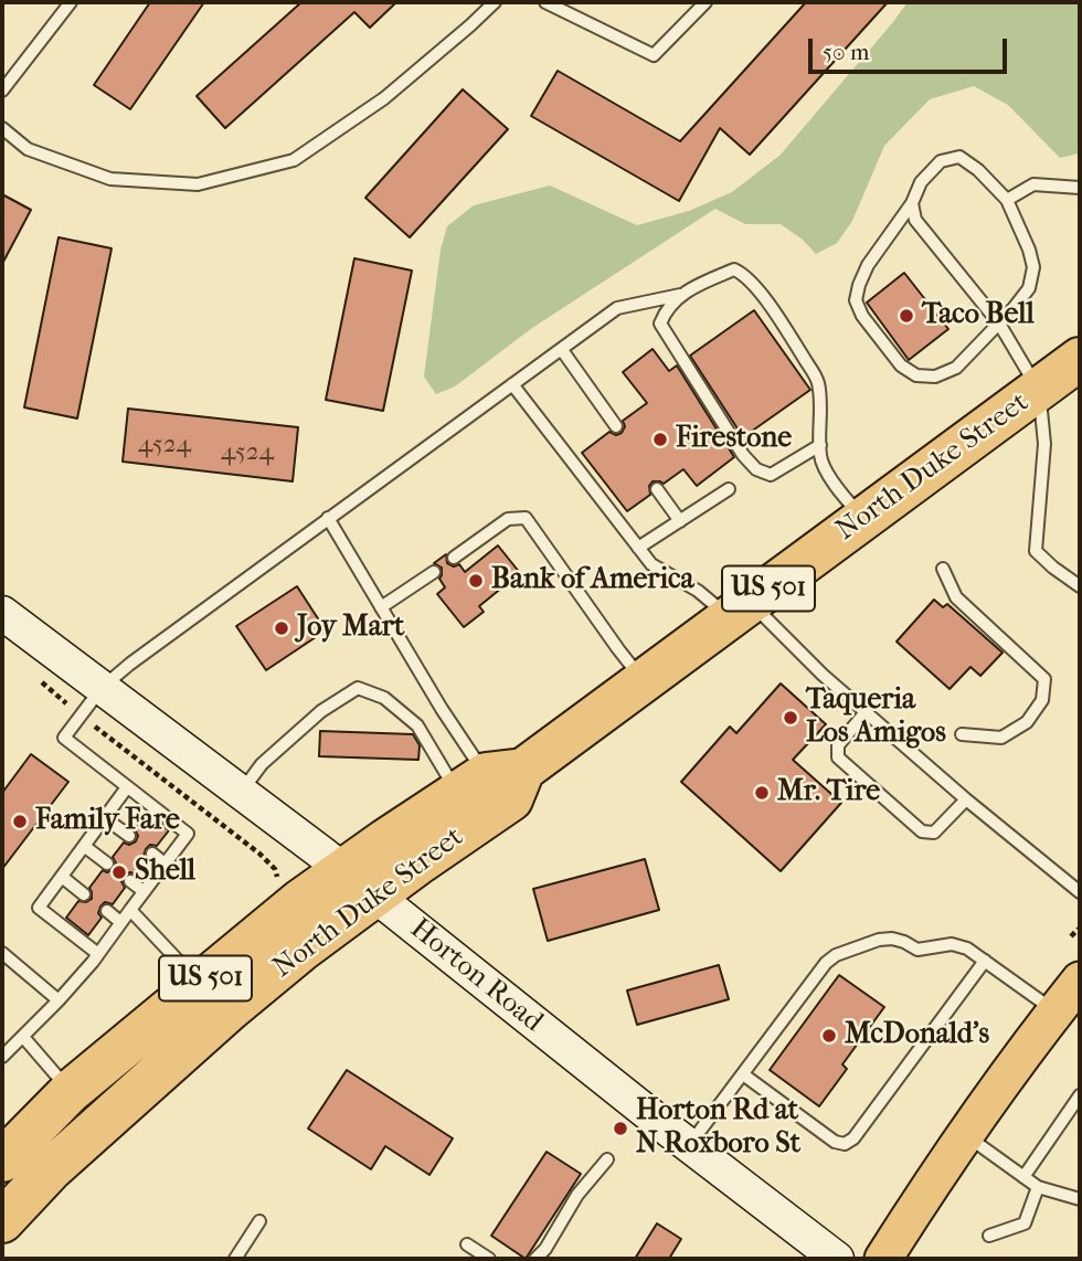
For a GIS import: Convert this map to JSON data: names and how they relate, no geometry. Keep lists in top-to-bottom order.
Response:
{
  "streets": {
    "highway": ["North Duke Street", "US 501"],
    "street": ["Horton Road"]
  },
  "crossings": [
    ["North Duke Street", "Horton Road"]
  ],
  "places": [
    "Taco Bell",
    "Firestone",
    "Bank of America",
    "Joy Mart",
    "Taqueria Los Amigos",
    "Mr. Tire",
    "Family Fare",
    "Shell",
    "McDonald's",
    "Horton Rd at N Roxboro St"
  ],
  "house_numbers": ["4524", "4524"],
  "scale_bar": "50 m"
}
